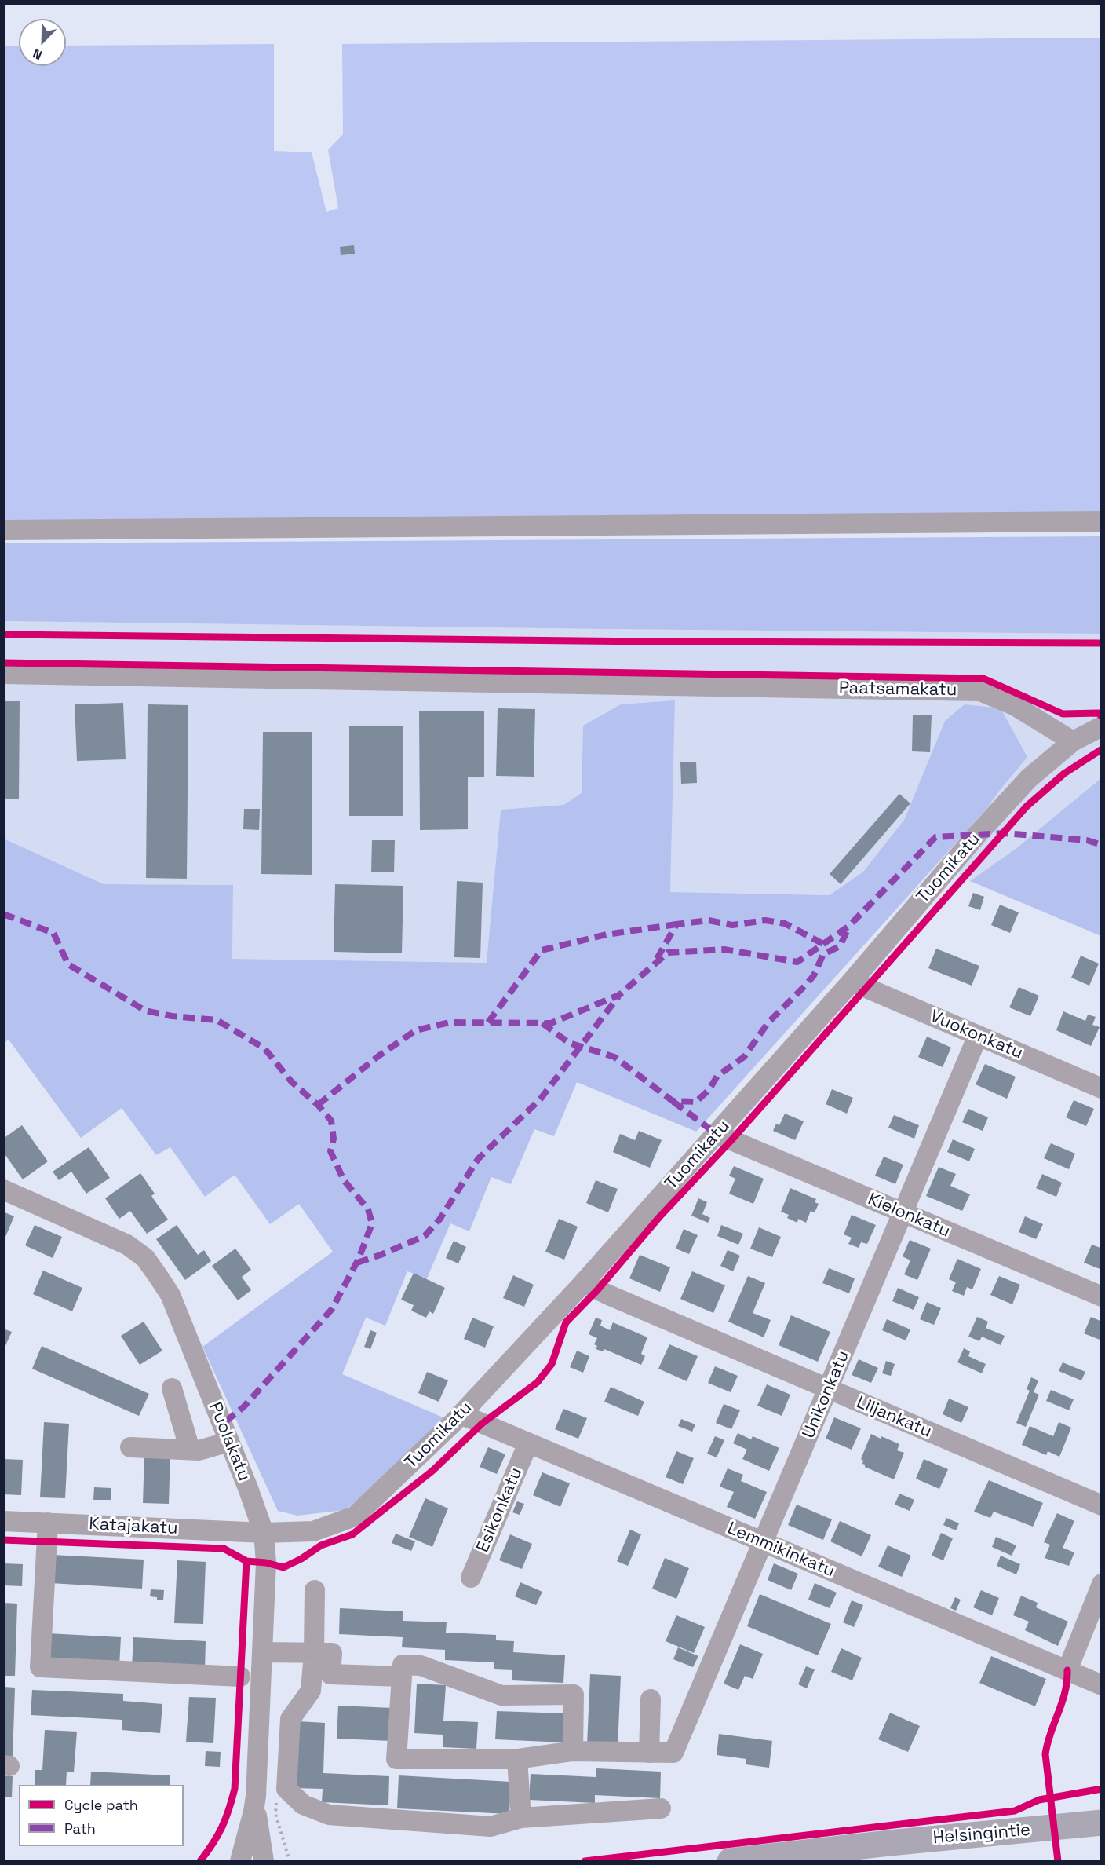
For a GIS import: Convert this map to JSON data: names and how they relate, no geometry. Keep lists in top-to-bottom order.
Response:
{
  "streets": {
    "main road": ["Helsingintie"],
    "street": [
      "Paatsamakatu",
      "Tuomikatu",
      "Vuokonkatu",
      "Kielonkatu",
      "Unikonkatu",
      "Liljankatu",
      "Puolakatu",
      "Esikonkatu",
      "Katajakatu",
      "Lemmikinkatu"
    ]
  },
  "crossings": [
    ["Paatsamakatu", "Tuomikatu"],
    ["Tuomikatu", "Vuokonkatu"],
    ["Tuomikatu", "Kielonkatu"],
    ["Tuomikatu", "Liljankatu"],
    ["Tuomikatu", "Puolakatu"],
    ["Tuomikatu", "Katajakatu"],
    ["Tuomikatu", "Lemmikinkatu"],
    ["Vuokonkatu", "Unikonkatu"],
    ["Kielonkatu", "Unikonkatu"],
    ["Unikonkatu", "Liljankatu"],
    ["Unikonkatu", "Lemmikinkatu"],
    ["Puolakatu", "Katajakatu"],
    ["Esikonkatu", "Lemmikinkatu"]
  ],
  "legend": ["Cycle path", "Path"],
  "north": "bottom left"
}
